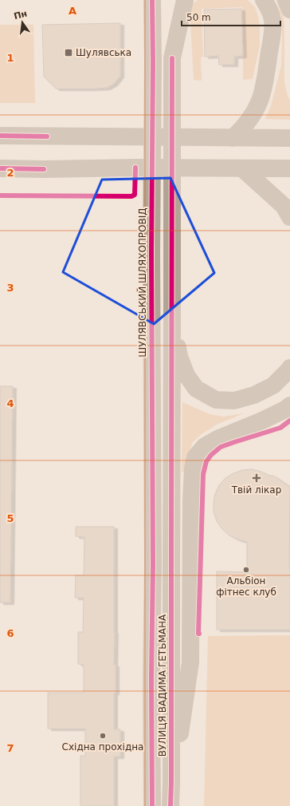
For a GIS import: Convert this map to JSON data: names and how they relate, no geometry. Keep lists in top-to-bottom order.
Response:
{
  "streets": {
    "main road": ["ШУЛЯВСЬКИЙ ШЛЯХОПРОВІД", "ВУЛИЦЯ ВАДИМА ГЕТЬМАНА"]
  },
  "crossings": [
    ["ШУЛЯВСЬКИЙ ШЛЯХОПРОВІД", "ВУЛИЦЯ ВАДИМА ГЕТЬМАНА"]
  ],
  "places": {
    "transit": ["Шулявська"],
    "health": ["Твій лікар"],
    "other": ["Альбіон фітнес клуб", "Східна прохідна"]
  },
  "scale_bar": "50 m",
  "north": "top",
  "grid": {
    "columns": ["A"],
    "rows": [
      "1",
      "2",
      "3",
      "4",
      "5",
      "6",
      "7"
    ]
  }
}
